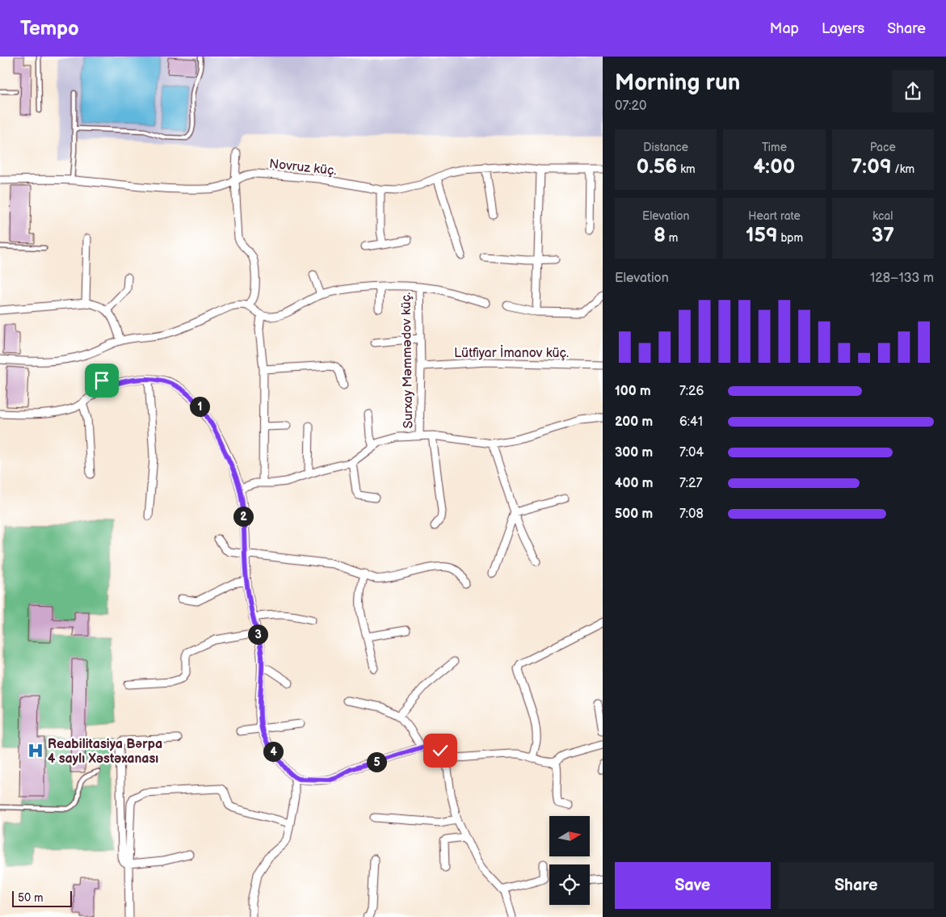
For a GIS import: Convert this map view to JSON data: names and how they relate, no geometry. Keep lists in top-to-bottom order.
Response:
{
  "streets": {
    "street": ["Novruz küç.", "Lütfiyar İmanov küç.", "Surxay Məmmədov küç."]
  },
  "crossings": [
    ["Lütfiyar İmanov küç.", "Surxay Məmmədov küç."]
  ],
  "places": {
    "hospital": ["Reabilitasiya Bәrpa 4 saylı Xəstəxanası"]
  },
  "scale_bar": "50 m",
  "north": "right",
  "page": {
    "header": "Tempo",
    "nav": ["Map", "Layers", "Share"],
    "heading": ["Morning run", "07:20"],
    "stats": [
      ["Distance", "0.56 km"],
      ["Time", "4:00"],
      ["Pace", "7:09 /km"],
      ["Elevation", "8 m"],
      ["Heart rate", "159 bpm"],
      ["kcal", "37"]
    ],
    "chart": ["Elevation", "128–133 m"],
    "list": [
      {
        "name": "100 m",
        "note": "7:26"
      },
      {
        "name": "200 m",
        "note": "6:41"
      },
      {
        "name": "300 m",
        "note": "7:04"
      },
      {
        "name": "400 m",
        "note": "7:27"
      },
      {
        "name": "500 m",
        "note": "7:08"
      }
    ],
    "pins": [
      "1",
      "2",
      "3",
      "4",
      "5"
    ],
    "buttons": ["Save", "Share"],
    "scale": "50 m"
  }
}
